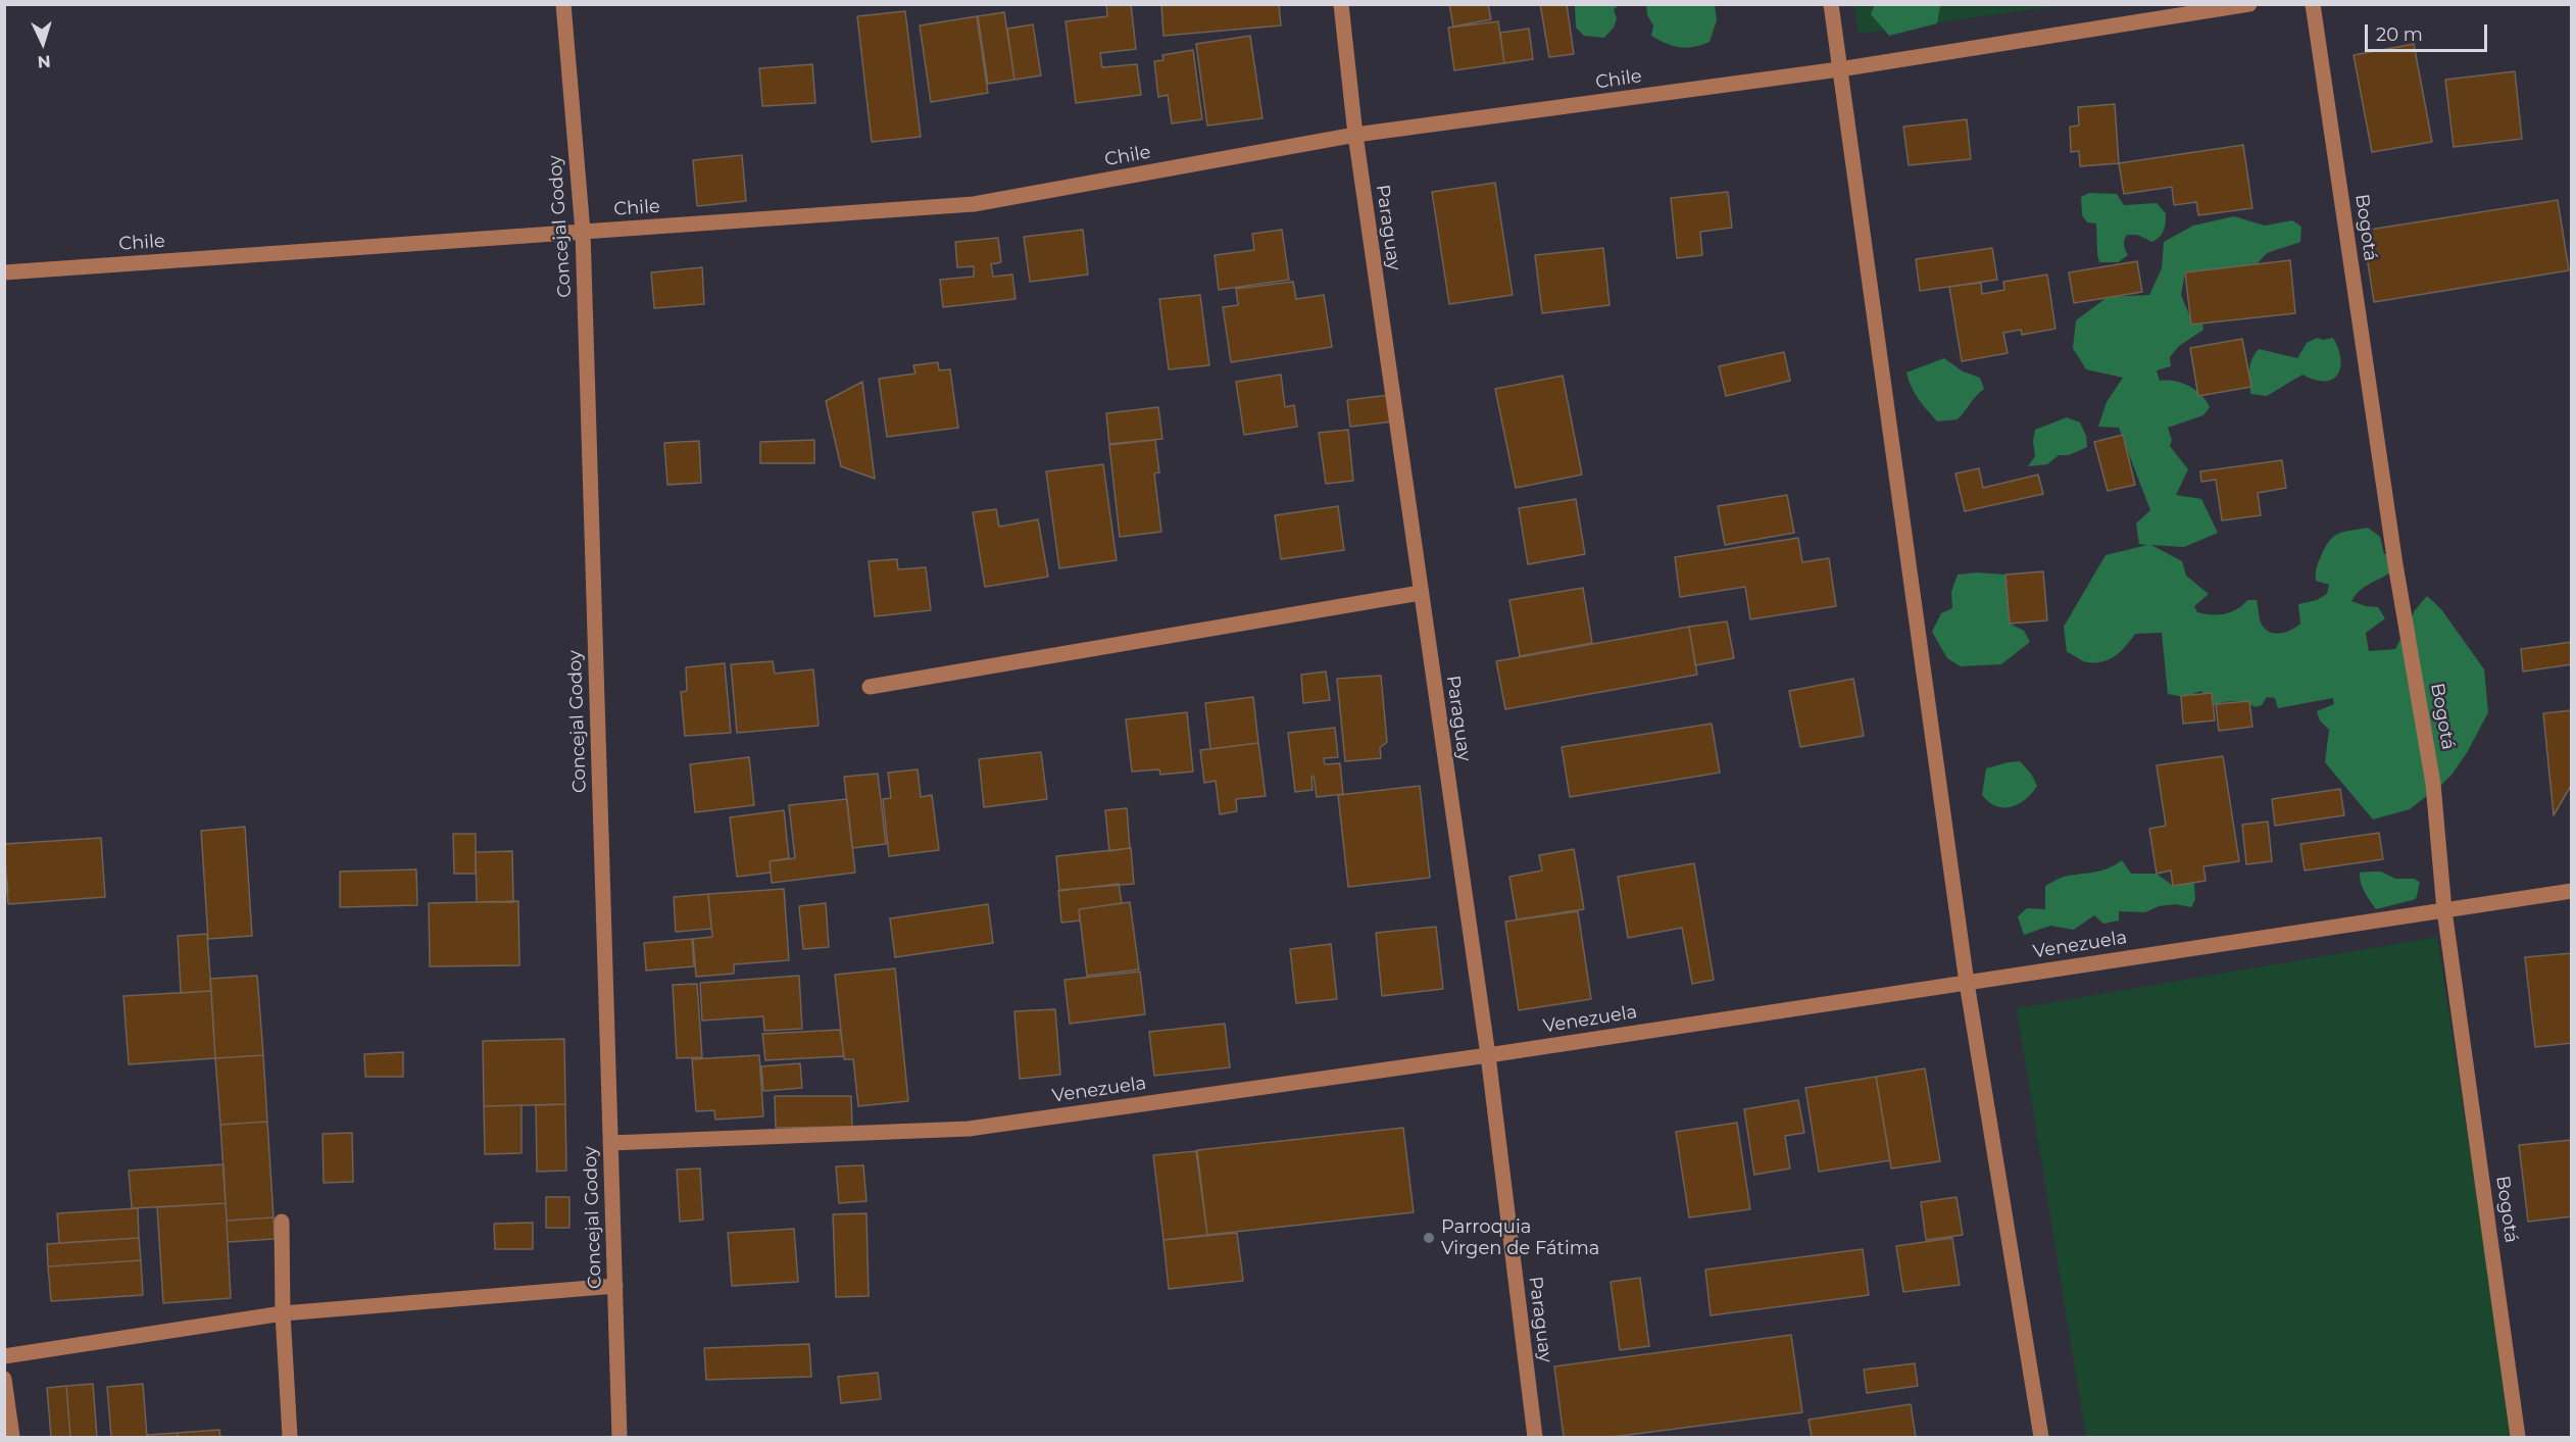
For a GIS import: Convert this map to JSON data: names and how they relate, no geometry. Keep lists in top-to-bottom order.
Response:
{
  "streets": {
    "street": [
      "Chile",
      "Concejal Godoy",
      "Paraguay",
      "Bogotá",
      "Venezuela"
    ]
  },
  "crossings": [
    ["Chile", "Concejal Godoy"],
    ["Chile", "Paraguay"],
    ["Concejal Godoy", "Venezuela"],
    ["Paraguay", "Venezuela"],
    ["Bogotá", "Venezuela"]
  ],
  "places": ["Parroquia Virgen de Fátima"],
  "scale_bar": "20 m",
  "north": "bottom"
}
